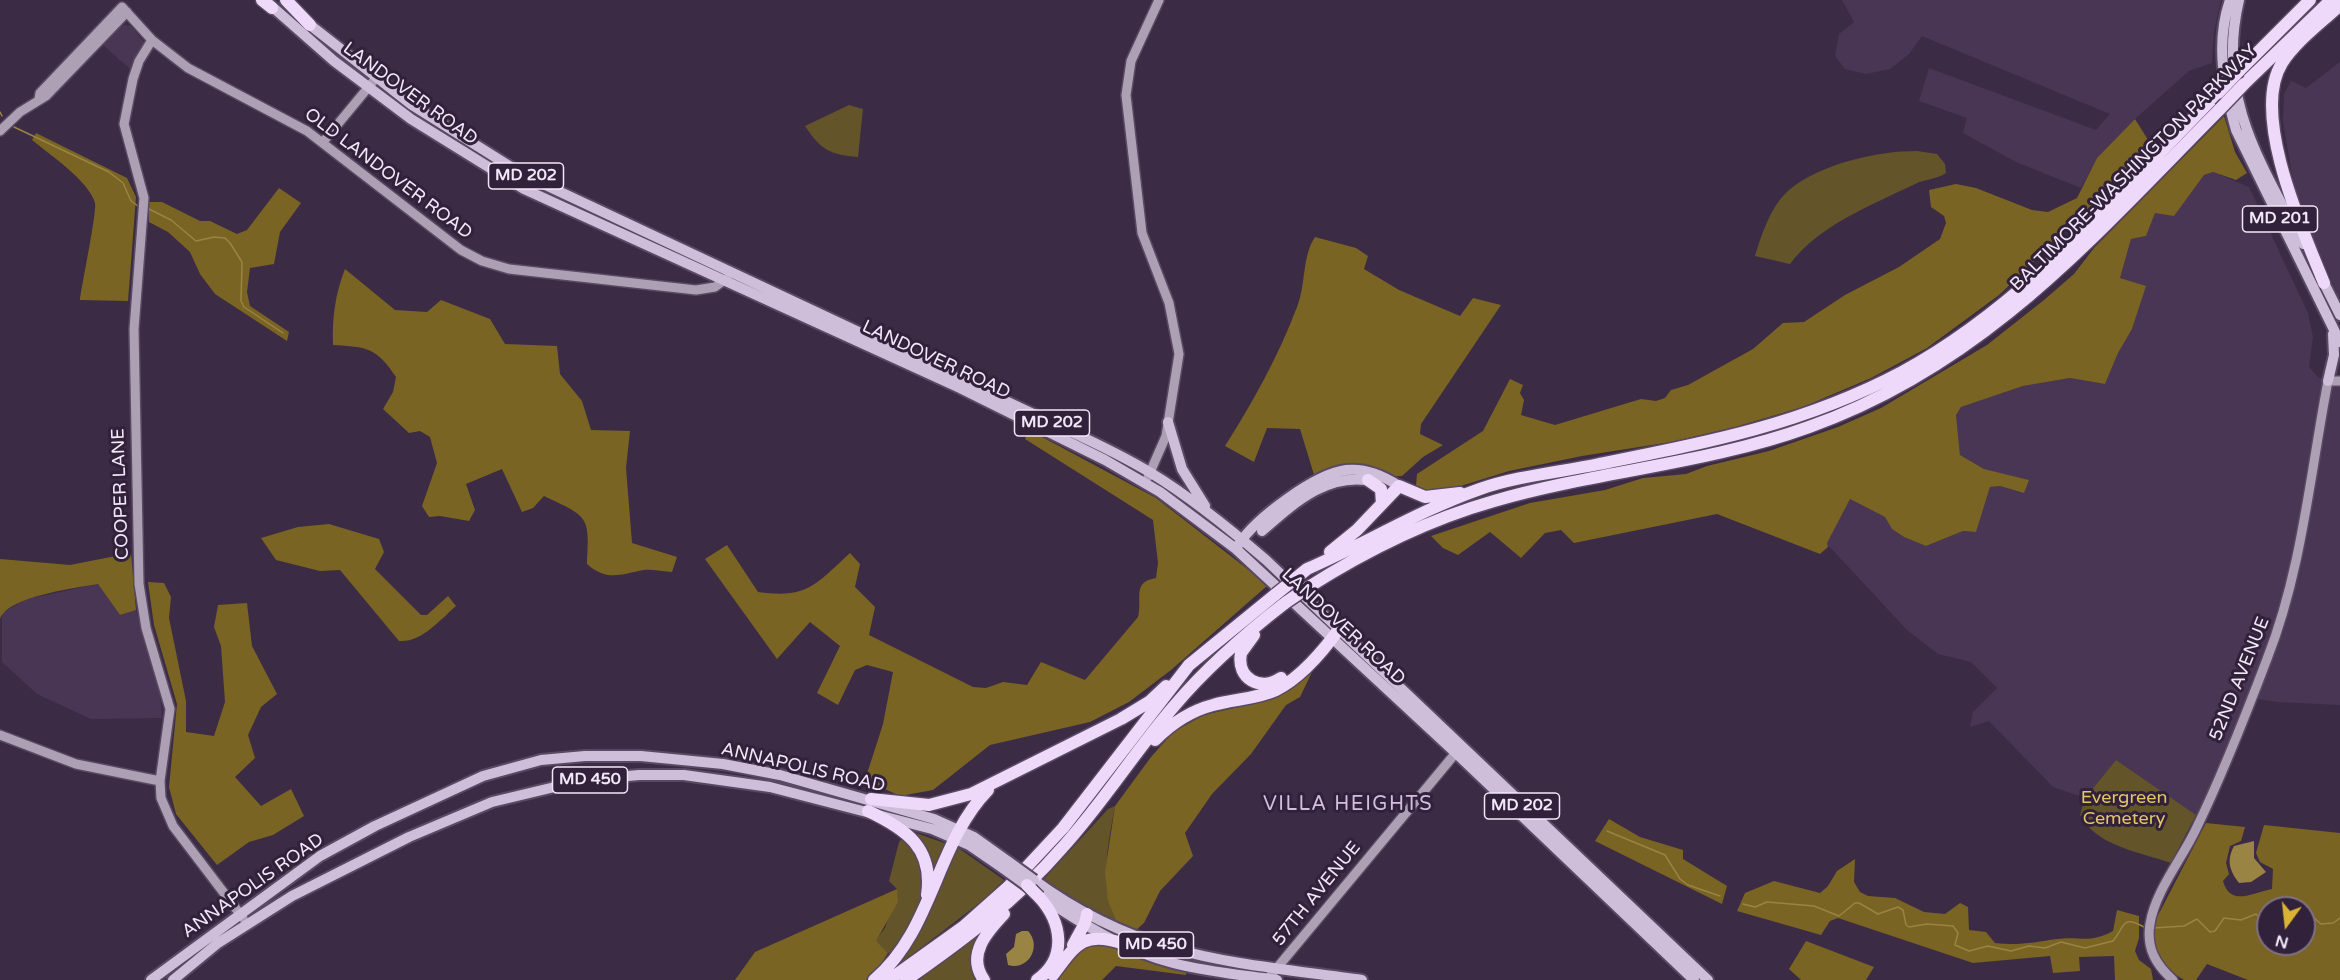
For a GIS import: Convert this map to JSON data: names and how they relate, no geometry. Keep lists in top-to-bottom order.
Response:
{
  "streets": {
    "highway": ["BALTIMORE-WASHINGTON PARKWAY"],
    "main road": [
      "LANDOVER ROAD",
      "MD 202",
      "MD 201",
      "ANNAPOLIS ROAD",
      "MD 450"
    ],
    "street": [
      "OLD LANDOVER ROAD",
      "COOPER LANE",
      "52ND AVENUE",
      "57TH AVENUE"
    ]
  },
  "crossings": [
    ["LANDOVER ROAD", "OLD LANDOVER ROAD"],
    ["LANDOVER ROAD", "57TH AVENUE"],
    ["OLD LANDOVER ROAD", "COOPER LANE"],
    ["COOPER LANE", "ANNAPOLIS ROAD"],
    ["ANNAPOLIS ROAD", "57TH AVENUE"]
  ],
  "districts": ["VILLA HEIGHTS"],
  "parks": ["Evergreen Cemetery"],
  "north": "bottom"
}
